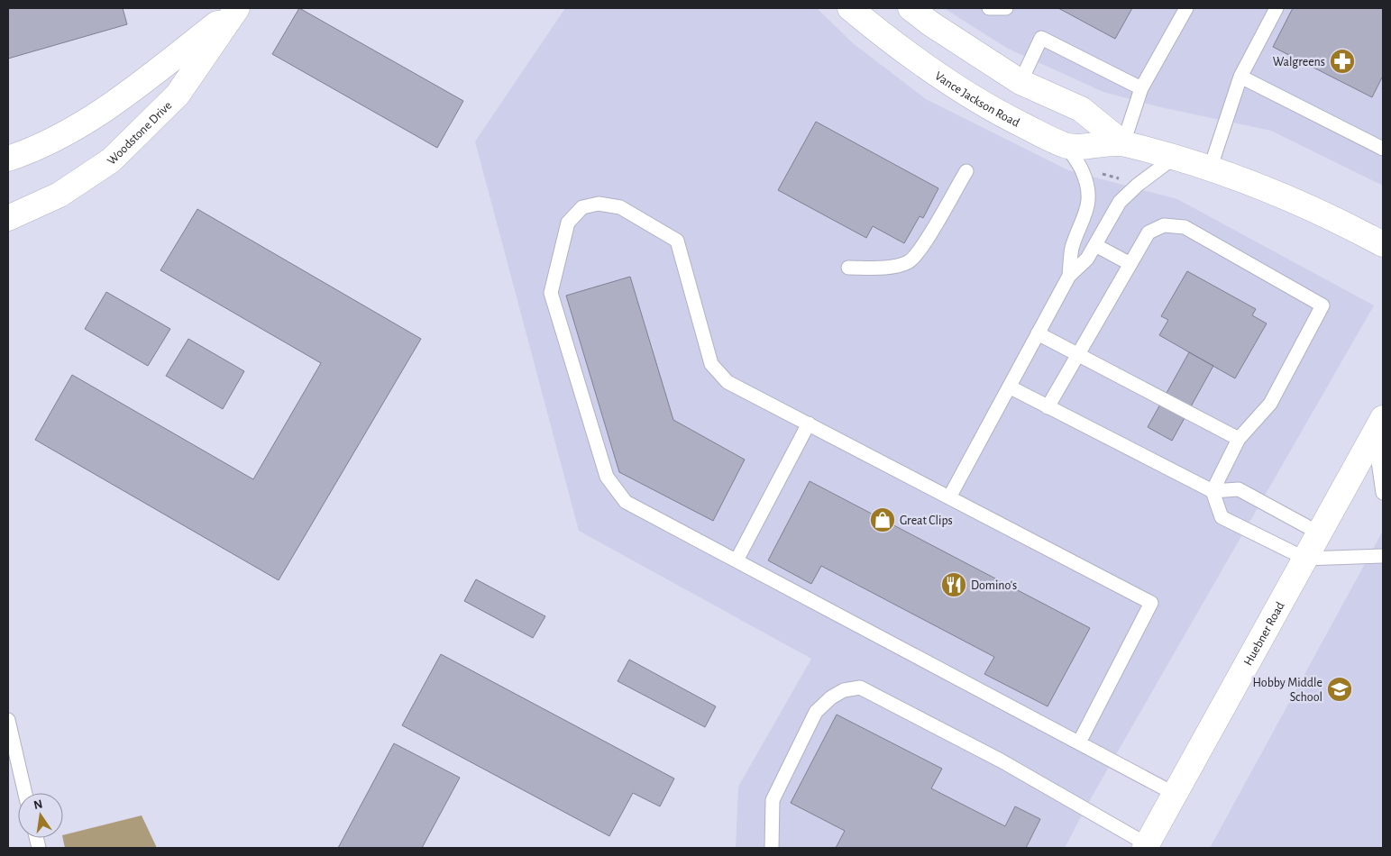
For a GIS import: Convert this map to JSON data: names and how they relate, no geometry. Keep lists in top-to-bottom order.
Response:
{
  "streets": {
    "main road": ["Vance Jackson Road", "Woodstone Drive", "Huebner Road"]
  },
  "places": {
    "pharmacy": ["Walgreens"],
    "shop": ["Great Clips"],
    "restaurant": ["Domino's"],
    "school or university": ["Hobby Middle School"]
  },
  "north": "top"
}
